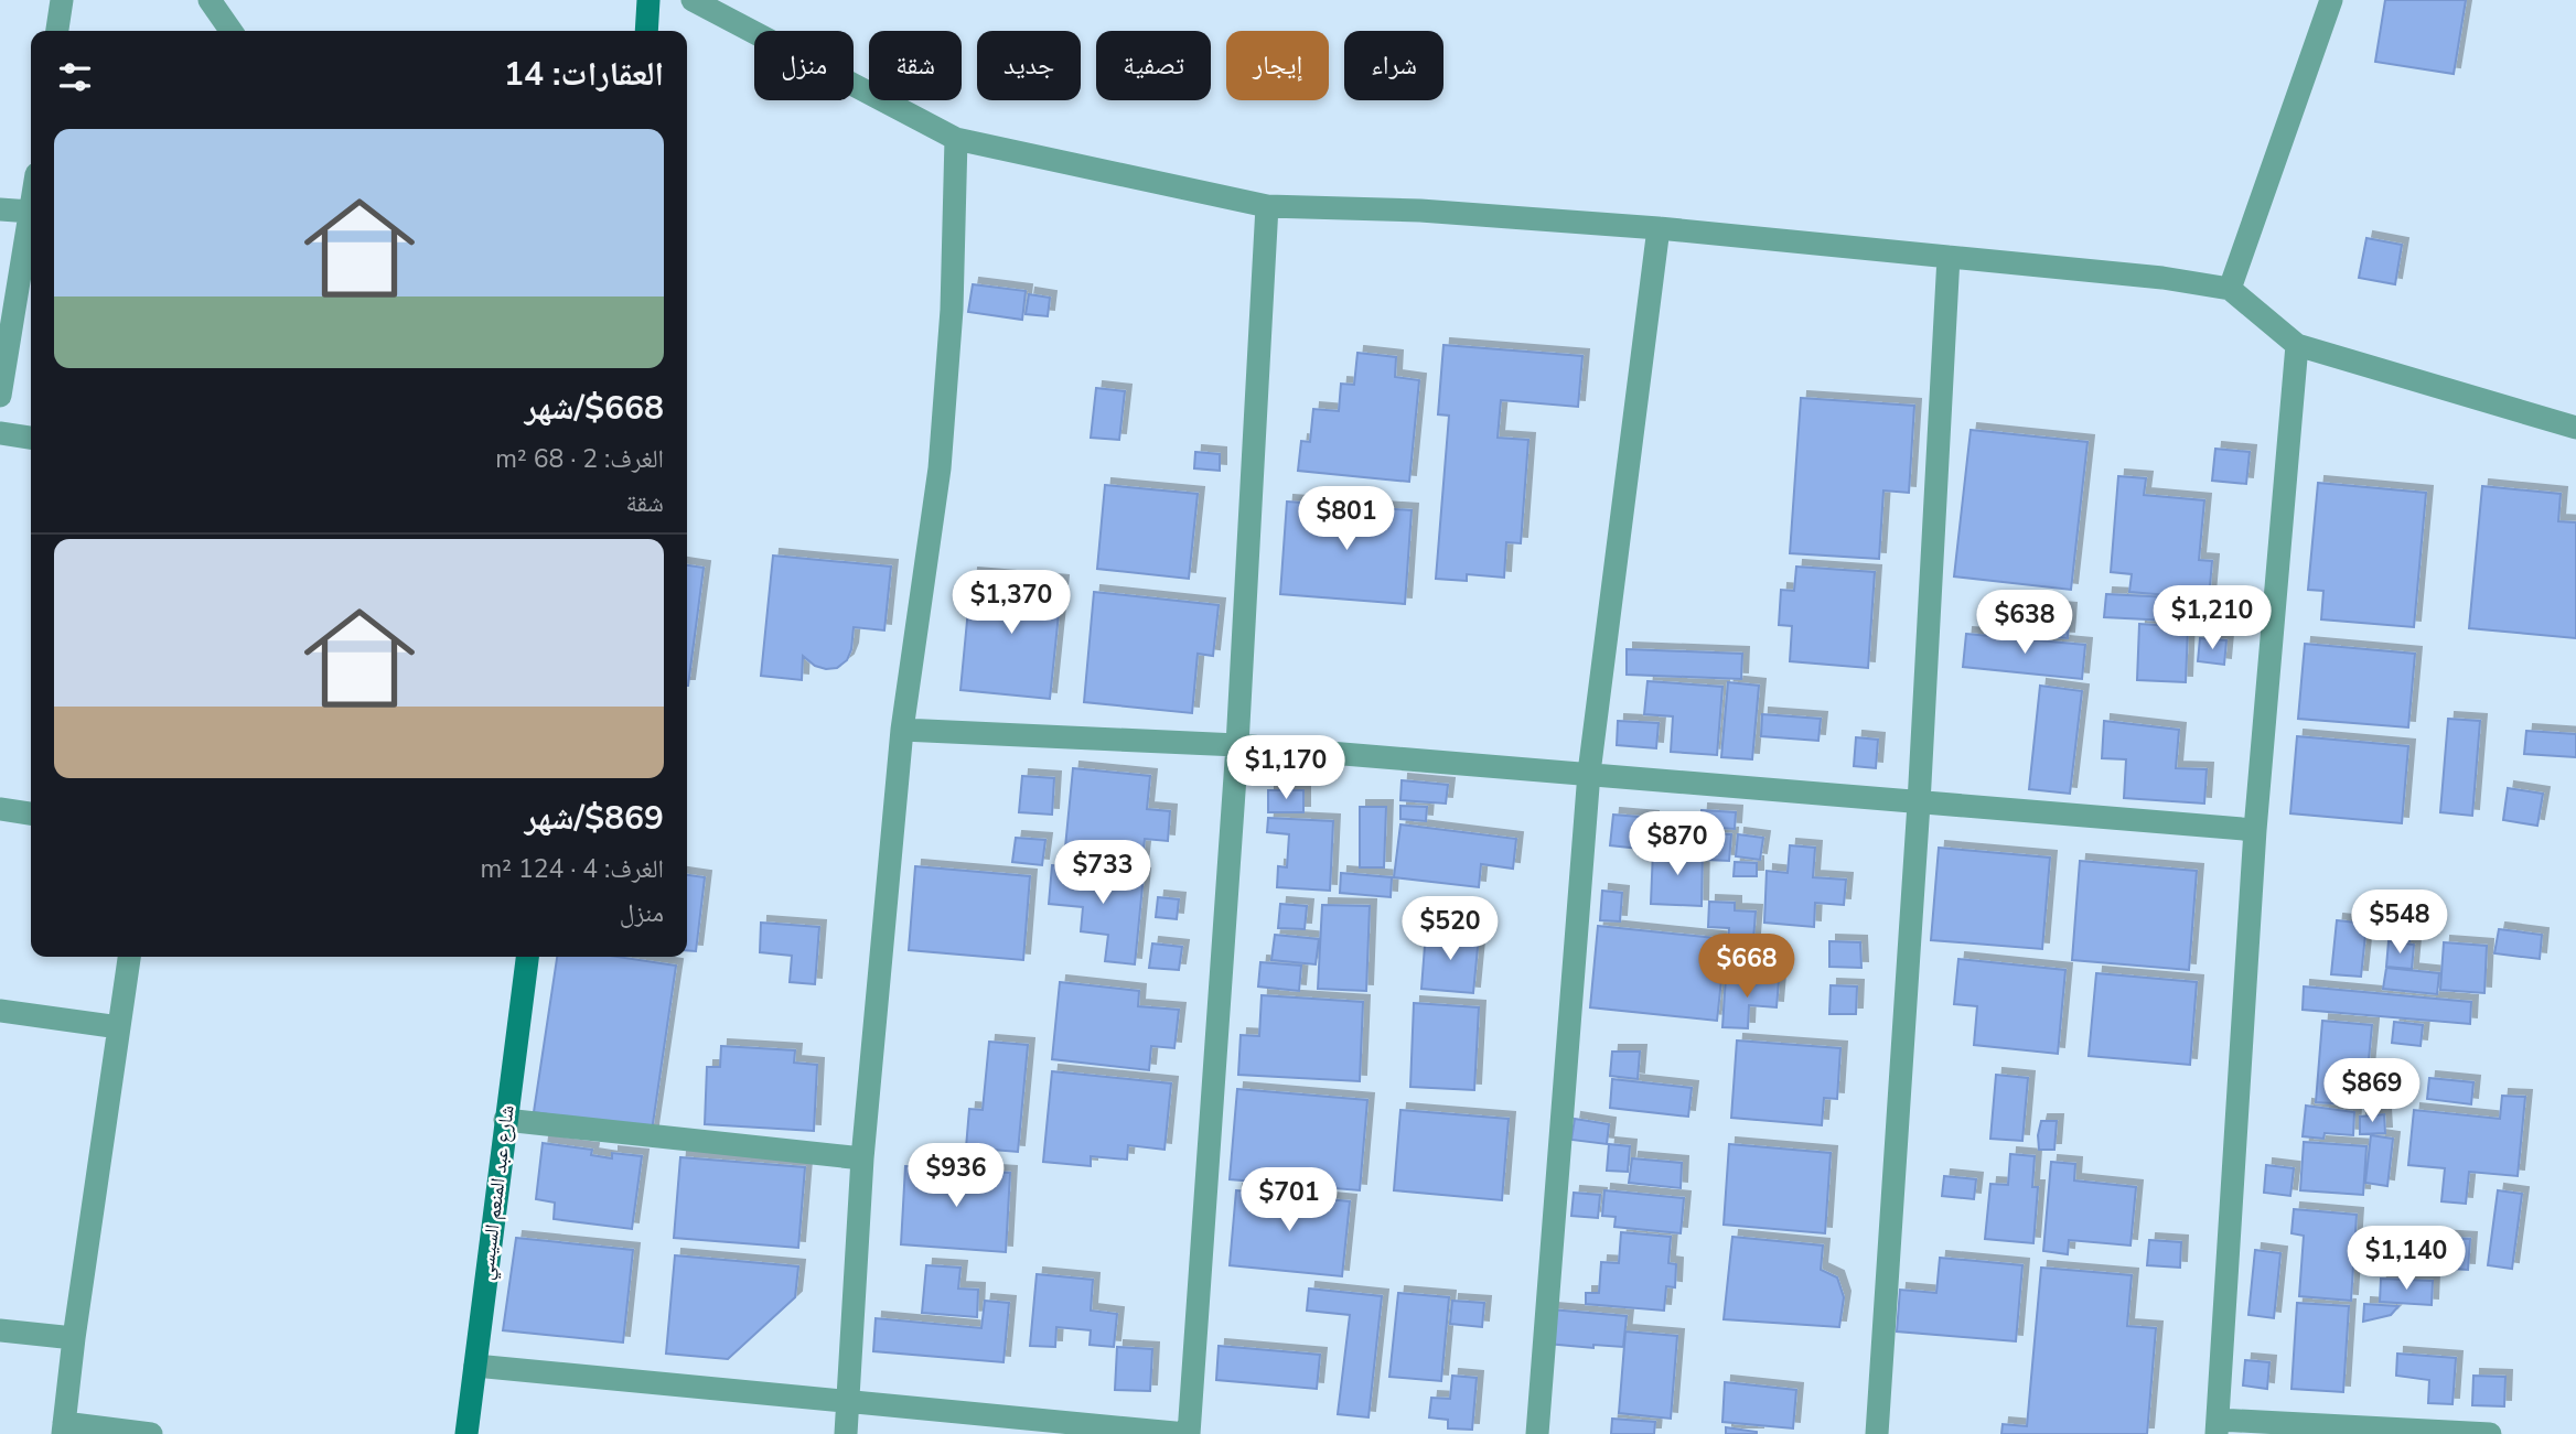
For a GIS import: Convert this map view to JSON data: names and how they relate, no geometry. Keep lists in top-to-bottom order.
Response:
{
  "streets": {
    "street": ["شارع عبد المنعم السيسي"]
  },
  "page": {
    "chip": [
      "شراء",
      "إيجار",
      "تصفية",
      "جديد",
      "شقة",
      "منزل"
    ],
    "heading": "العقارات: 14",
    "list": [
      {
        "name": "$668/شهر",
        "note": "الغرف: 2 · 68 m² · شقة"
      },
      {
        "name": "$869/شهر",
        "note": "الغرف: 4 · 124 m² · منزل"
      }
    ],
    "price": [
      "$801",
      "$1,370",
      "$1,210",
      "$638",
      "$1,170",
      "$870",
      "$733",
      "$548",
      "$520",
      "$668",
      "$869",
      "$936",
      "$701",
      "$1,140"
    ]
  }
}
